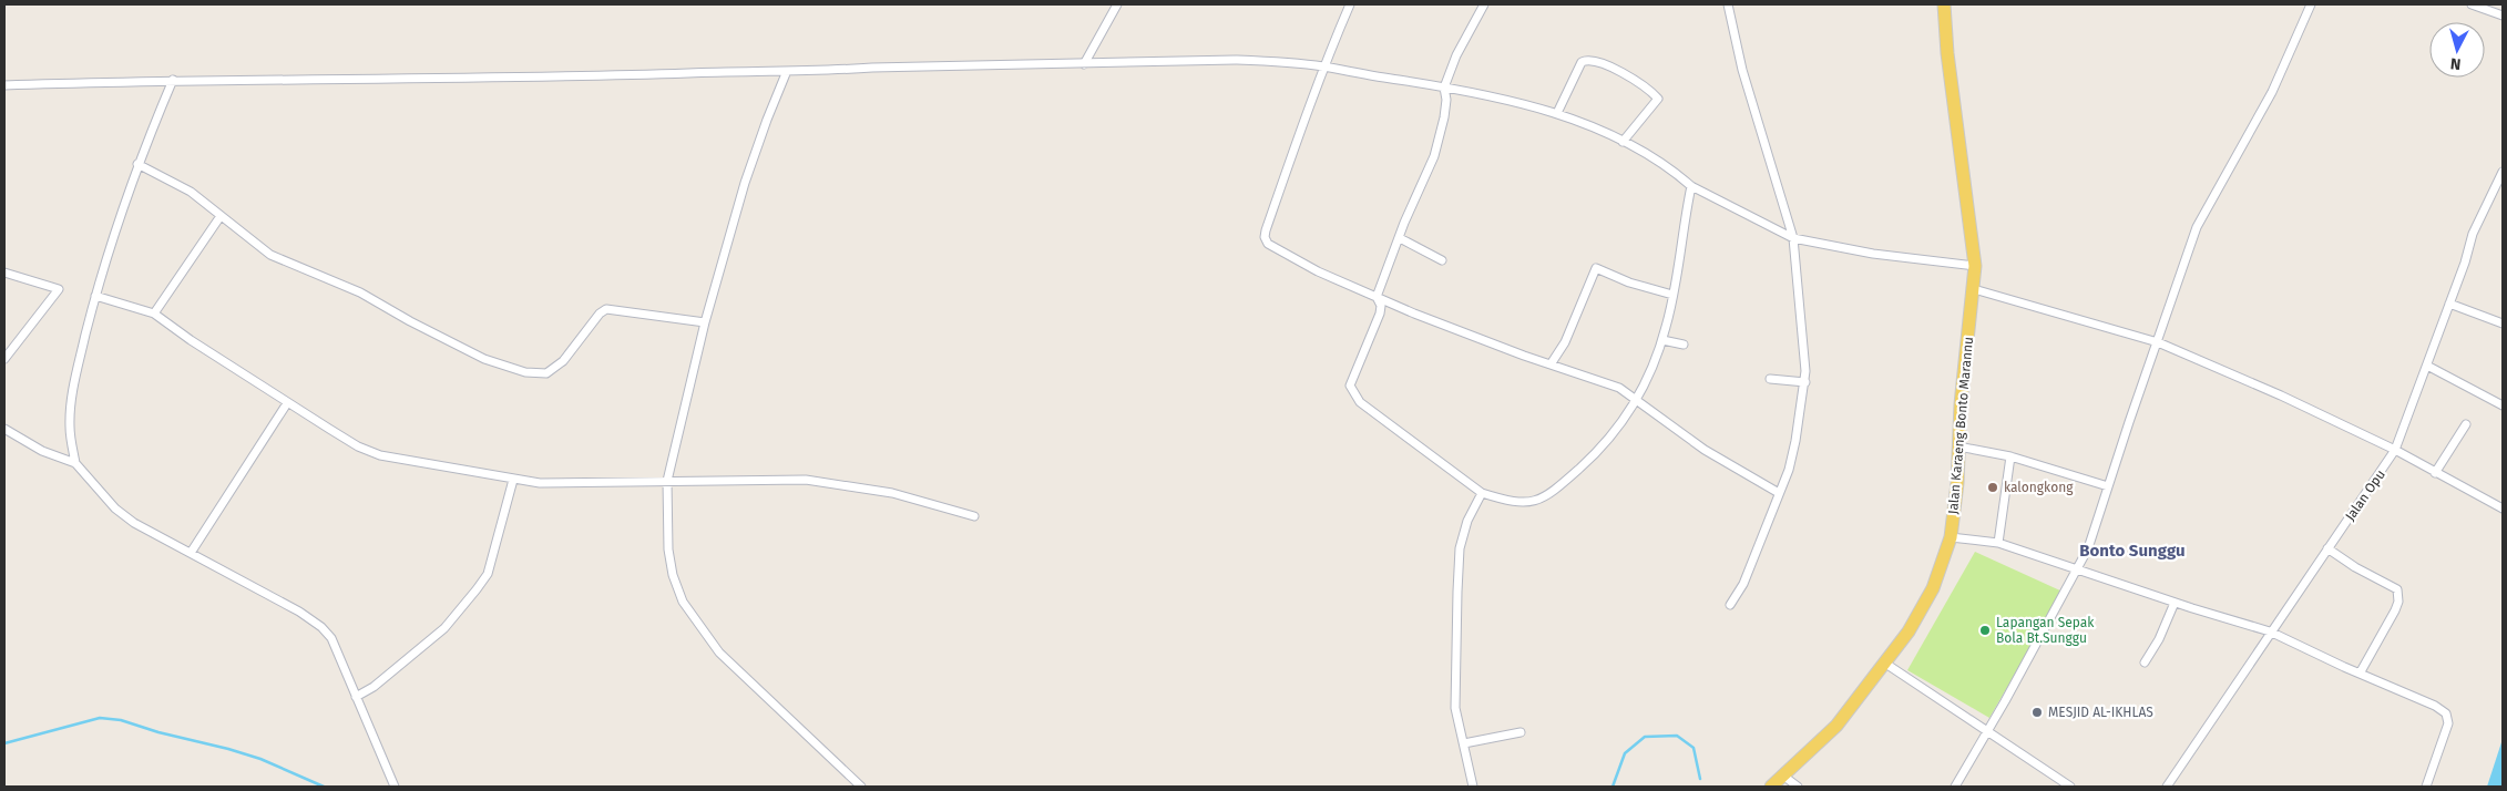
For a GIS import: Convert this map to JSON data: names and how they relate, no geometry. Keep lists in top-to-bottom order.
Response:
{
  "streets": {
    "main road": ["Jalan Karaeng Bonto Marannu"],
    "street": ["Jalan Opu"]
  },
  "districts": ["Bonto Sunggu"],
  "places": ["kalongkong", "Lapangan Sepak Bola Bt.Sunggu", "MESJID AL-IKHLAS"],
  "north": "bottom"
}
